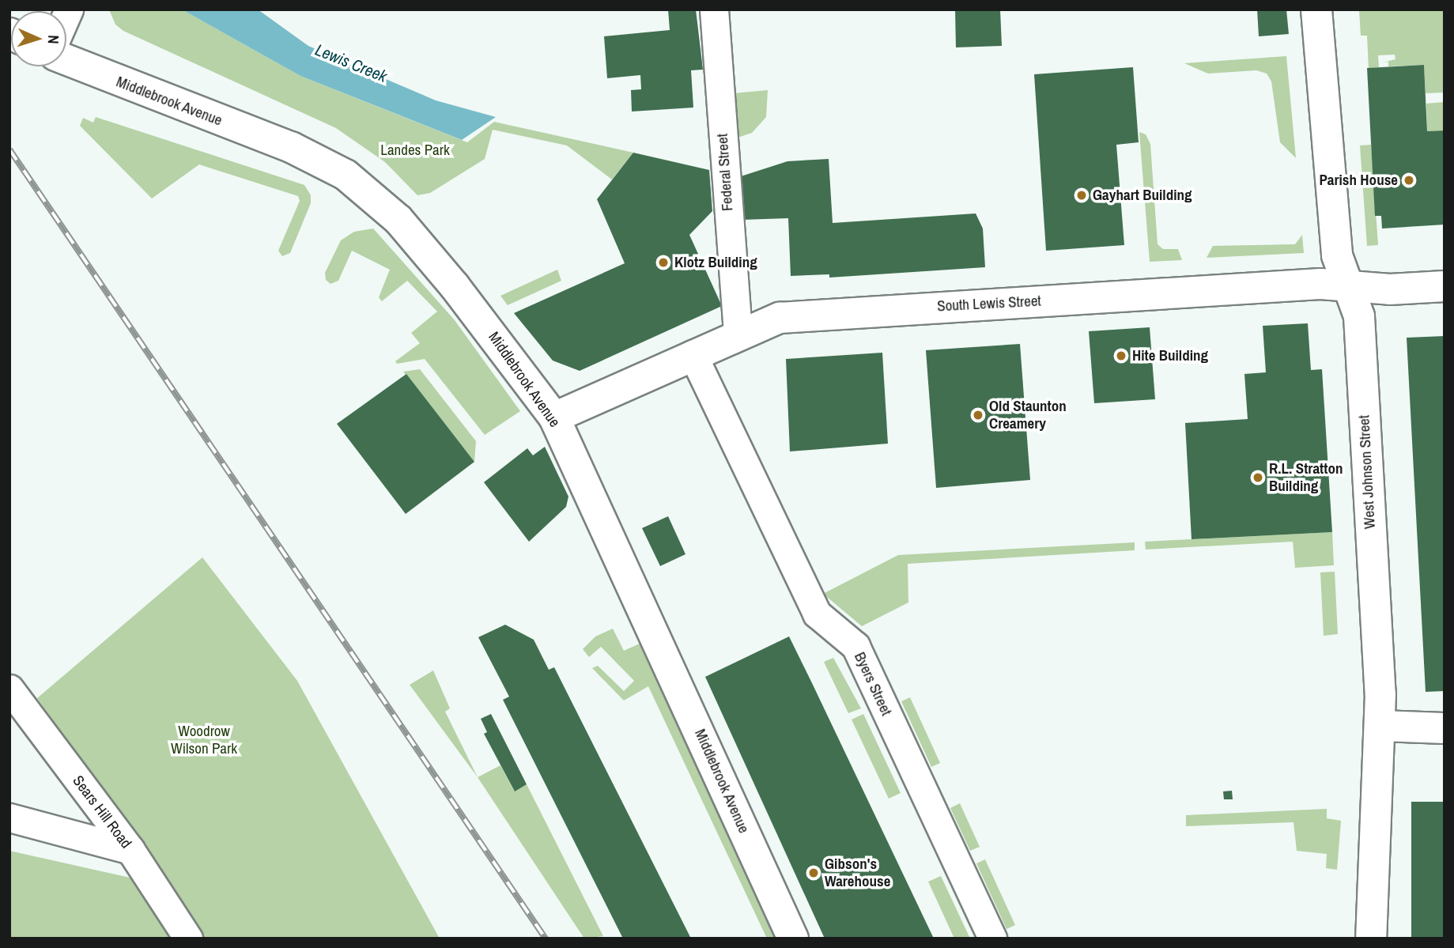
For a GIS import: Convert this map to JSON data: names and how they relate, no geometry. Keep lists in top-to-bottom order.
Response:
{
  "streets": {
    "main road": ["Middlebrook Avenue", "South Lewis Street", "West Johnson Street"],
    "street": ["Federal Street", "Byers Street", "Sears Hill Road"]
  },
  "crossings": [
    ["Middlebrook Avenue", "South Lewis Street"],
    ["Federal Street", "South Lewis Street"],
    ["South Lewis Street", "West Johnson Street"],
    ["South Lewis Street", "Byers Street"]
  ],
  "water": ["Lewis Creek"],
  "parks": ["Landes Park", "Woodrow Wilson Park"],
  "places": [
    "Parish House",
    "Gayhart Building",
    "Klotz Building",
    "Hite Building",
    "Old Staunton Creamery",
    "R.L. Stratton Building",
    "Gibson's Warehouse"
  ],
  "north": "right"
}
